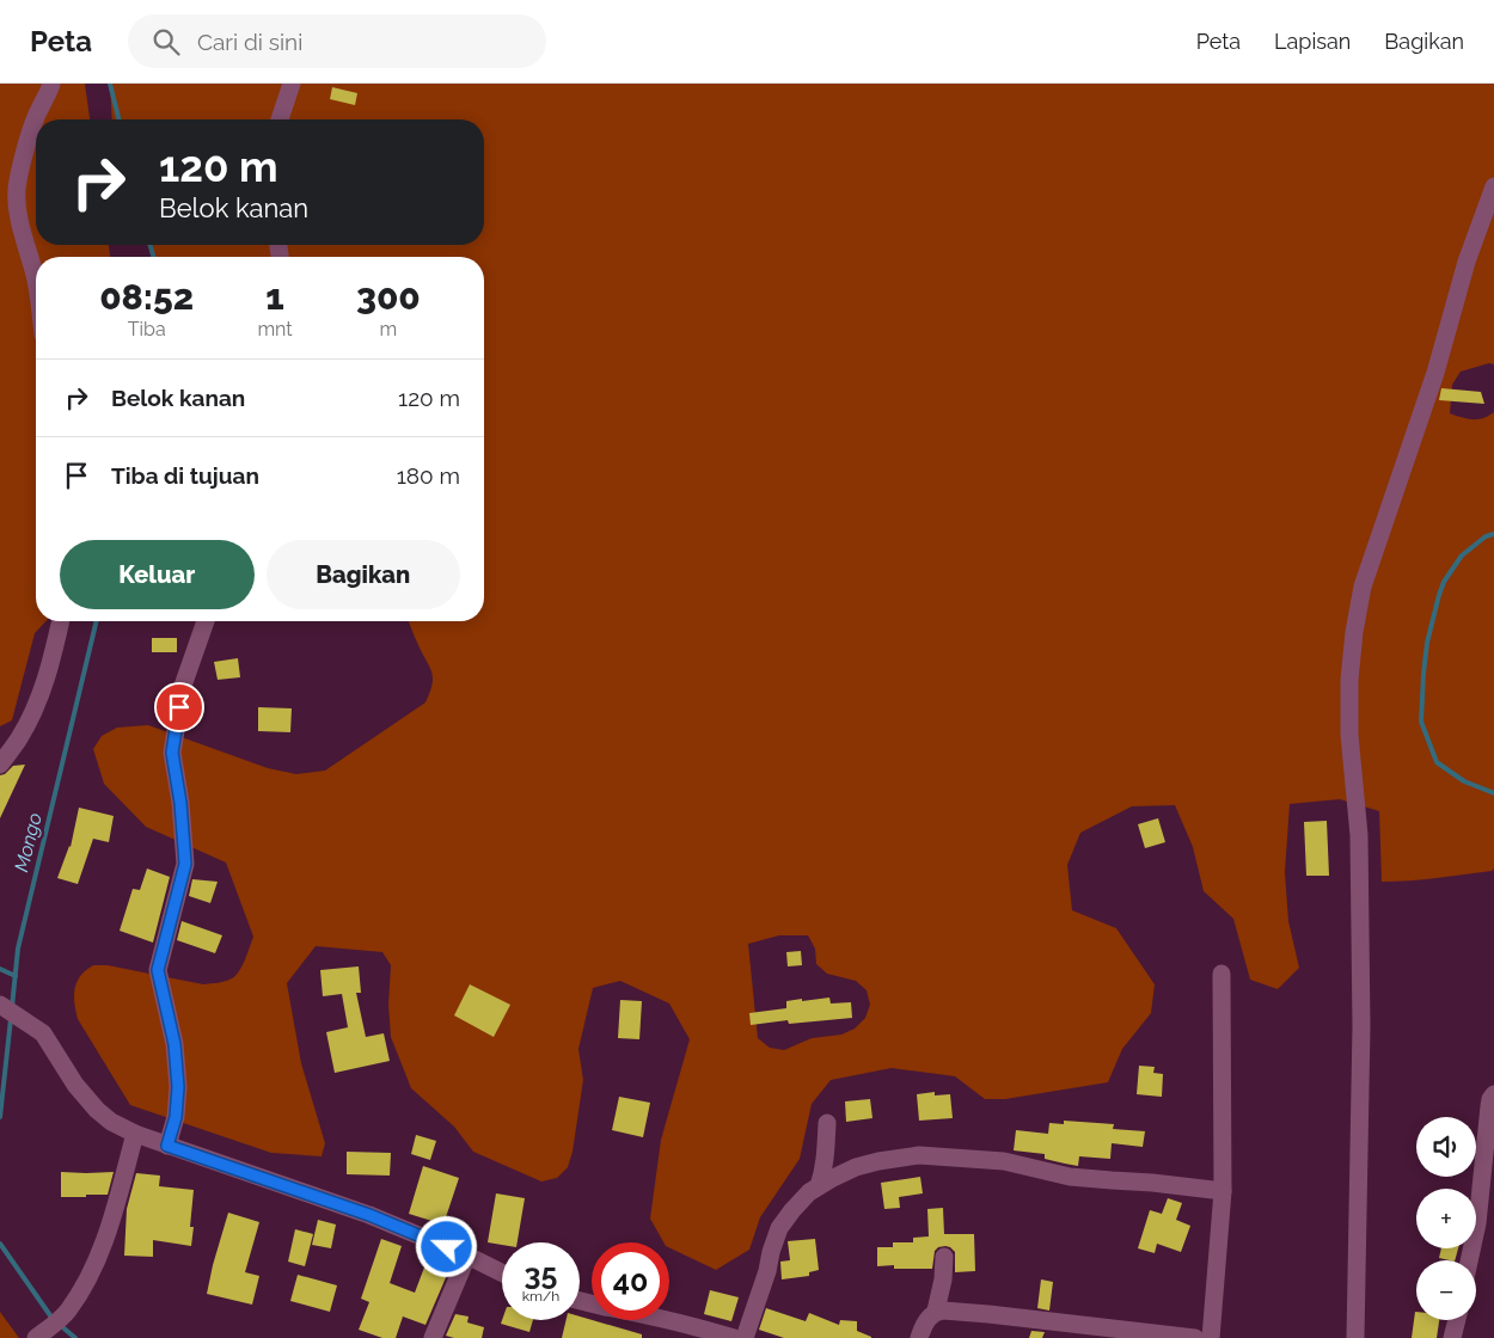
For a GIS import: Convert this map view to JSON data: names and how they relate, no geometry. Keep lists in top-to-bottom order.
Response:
{
  "water": ["Mongo"],
  "page": {
    "header": "Peta",
    "search": "Cari di sini",
    "nav": ["Peta", "Lapisan", "Bagikan"],
    "turn": ["120 m", "Belok kanan"],
    "eta": [
      "08:52",
      "Tiba",
      "1",
      "mnt",
      "300",
      "m"
    ],
    "list": [
      {
        "name": "Belok kanan",
        "value": "120 m"
      },
      {
        "name": "Tiba di tujuan",
        "value": "180 m"
      }
    ],
    "buttons": ["Keluar", "Bagikan"],
    "map_buttons": ["+", "−"],
    "speed": "35 km/h",
    "limit": "40"
  }
}
